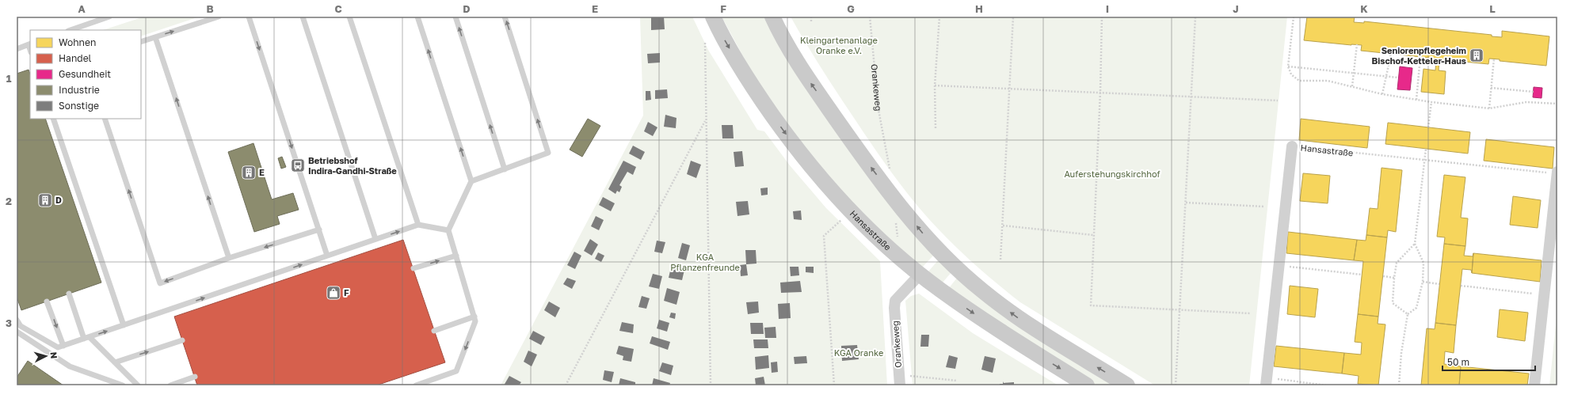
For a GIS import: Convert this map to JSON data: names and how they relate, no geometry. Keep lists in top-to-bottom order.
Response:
{
  "streets": {
    "main road": ["Hansastraße"],
    "street": ["Orankeweg"]
  },
  "crossings": [
    ["Orankeweg", "Hansastraße"]
  ],
  "parks": [
    "Kleingartenanlage Oranke e.V.",
    "Auferstehungskirchhof",
    "KGA Pflanzenfreunde",
    "KGA Oranke"
  ],
  "places": {
    "building": ["Seniorenpflegeheim Bischof-Ketteler-Haus", "E", "D"],
    "bus stop": ["Betriebshof Indira-Gandhi-Straße"],
    "shop": ["F"]
  },
  "legend": [
    "Wohnen",
    "Handel",
    "Gesundheit",
    "Industrie",
    "Sonstige"
  ],
  "scale_bar": "50 m",
  "north": "right",
  "grid": {
    "columns": [
      "A",
      "B",
      "C",
      "D",
      "E",
      "F",
      "G",
      "H",
      "I",
      "J",
      "K",
      "L"
    ],
    "rows": ["1", "2", "3"]
  }
}
